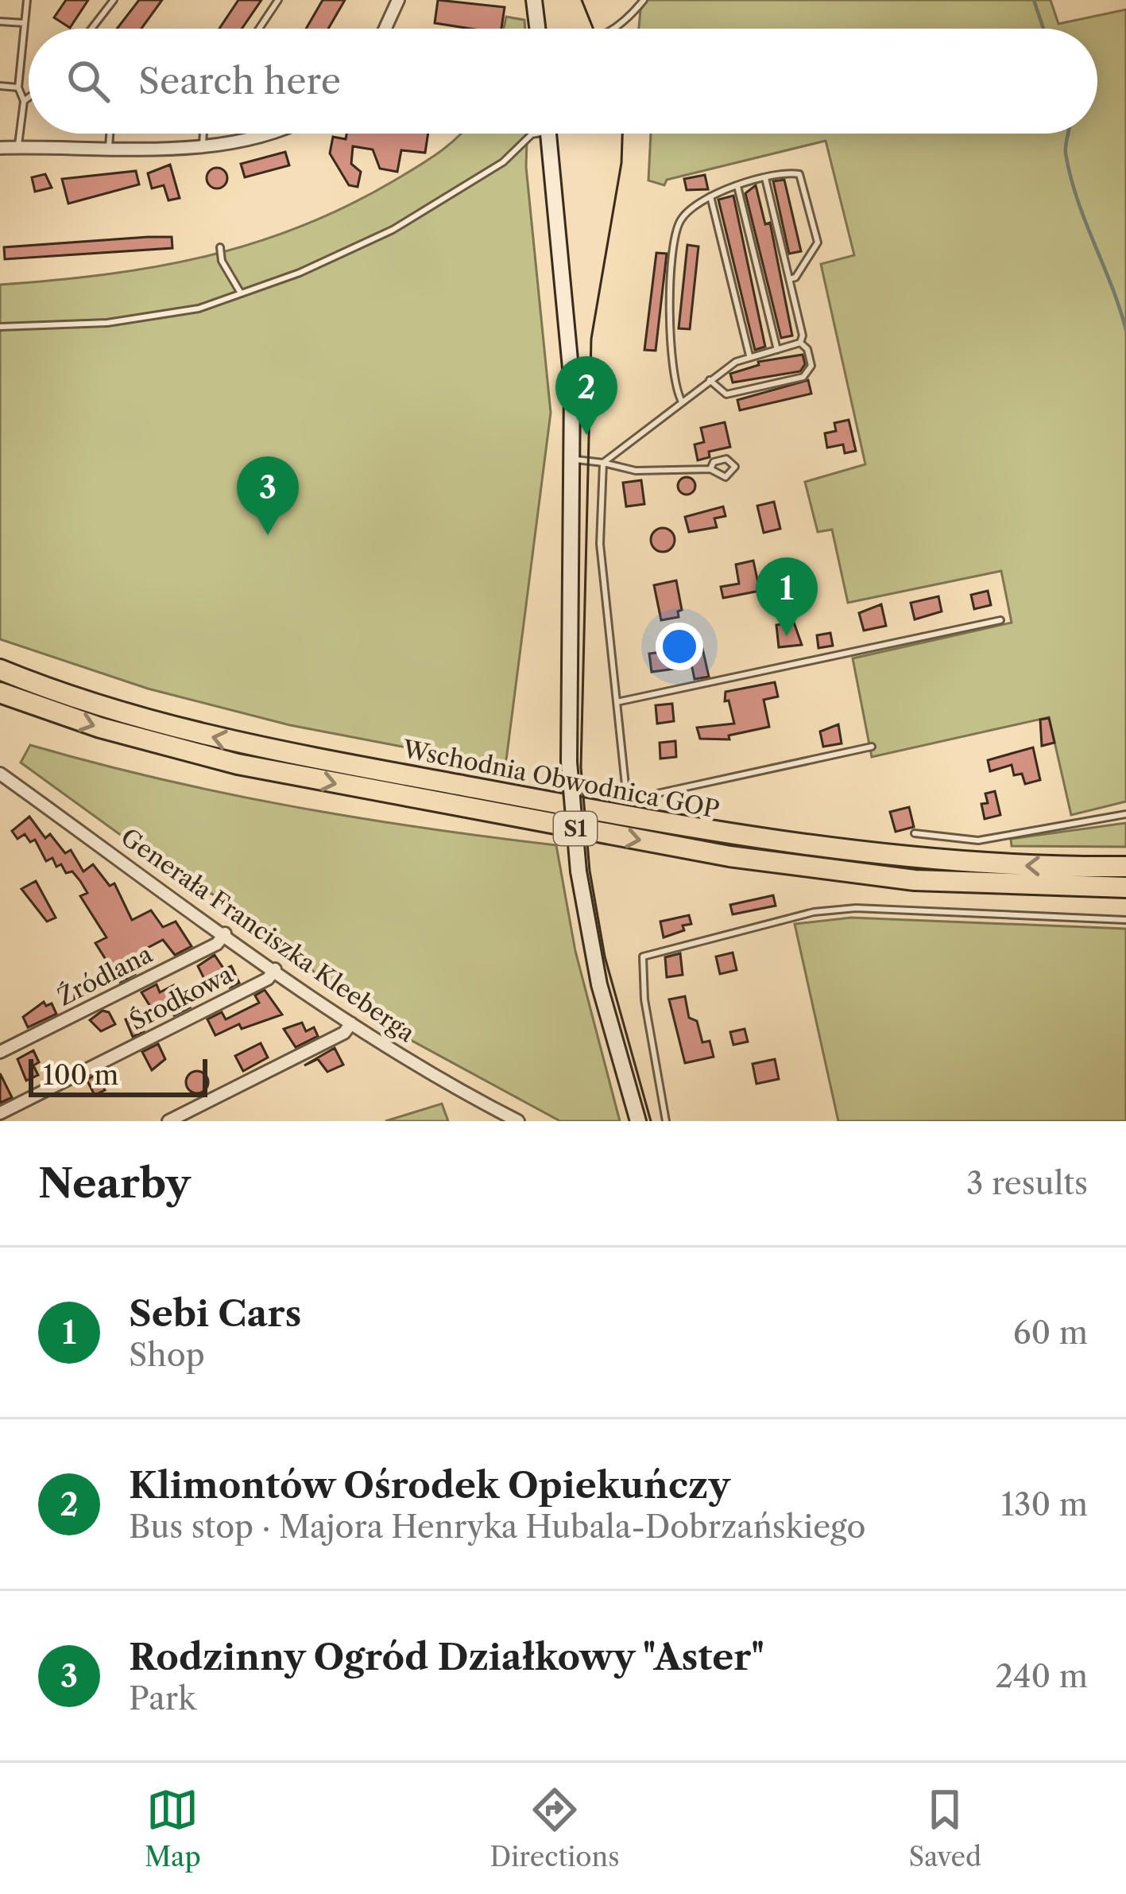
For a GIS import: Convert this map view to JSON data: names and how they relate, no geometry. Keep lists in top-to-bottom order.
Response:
{
  "streets": {
    "highway": ["Wschodnia Obwodnica GOP", "S1"],
    "street": ["Generała Franciszka Kleeberga", "Źródlana", "Środkowa"]
  },
  "crossings": [
    ["Generała Franciszka Kleeberga", "Źródlana"],
    ["Generała Franciszka Kleeberga", "Środkowa"]
  ],
  "scale_bar": "100 m",
  "page": {
    "search": "Search here",
    "pins": ["2", "3", "1"],
    "scale": "100 m",
    "heading": ["Nearby", "3 results"],
    "list": [
      {
        "mark": "1",
        "name": "Sebi Cars",
        "note": "Shop",
        "value": "60 m"
      },
      {
        "mark": "2",
        "name": "Klimontów Ośrodek Opiekuńczy",
        "note": "Bus stop · Majora Henryka Hubala-Dobrzańskiego",
        "value": "130 m"
      },
      {
        "mark": "3",
        "name": "Rodzinny Ogród Działkowy \"Aster\"",
        "note": "Park",
        "value": "240 m"
      }
    ],
    "nav": ["Map", "Directions", "Saved"]
  }
}
